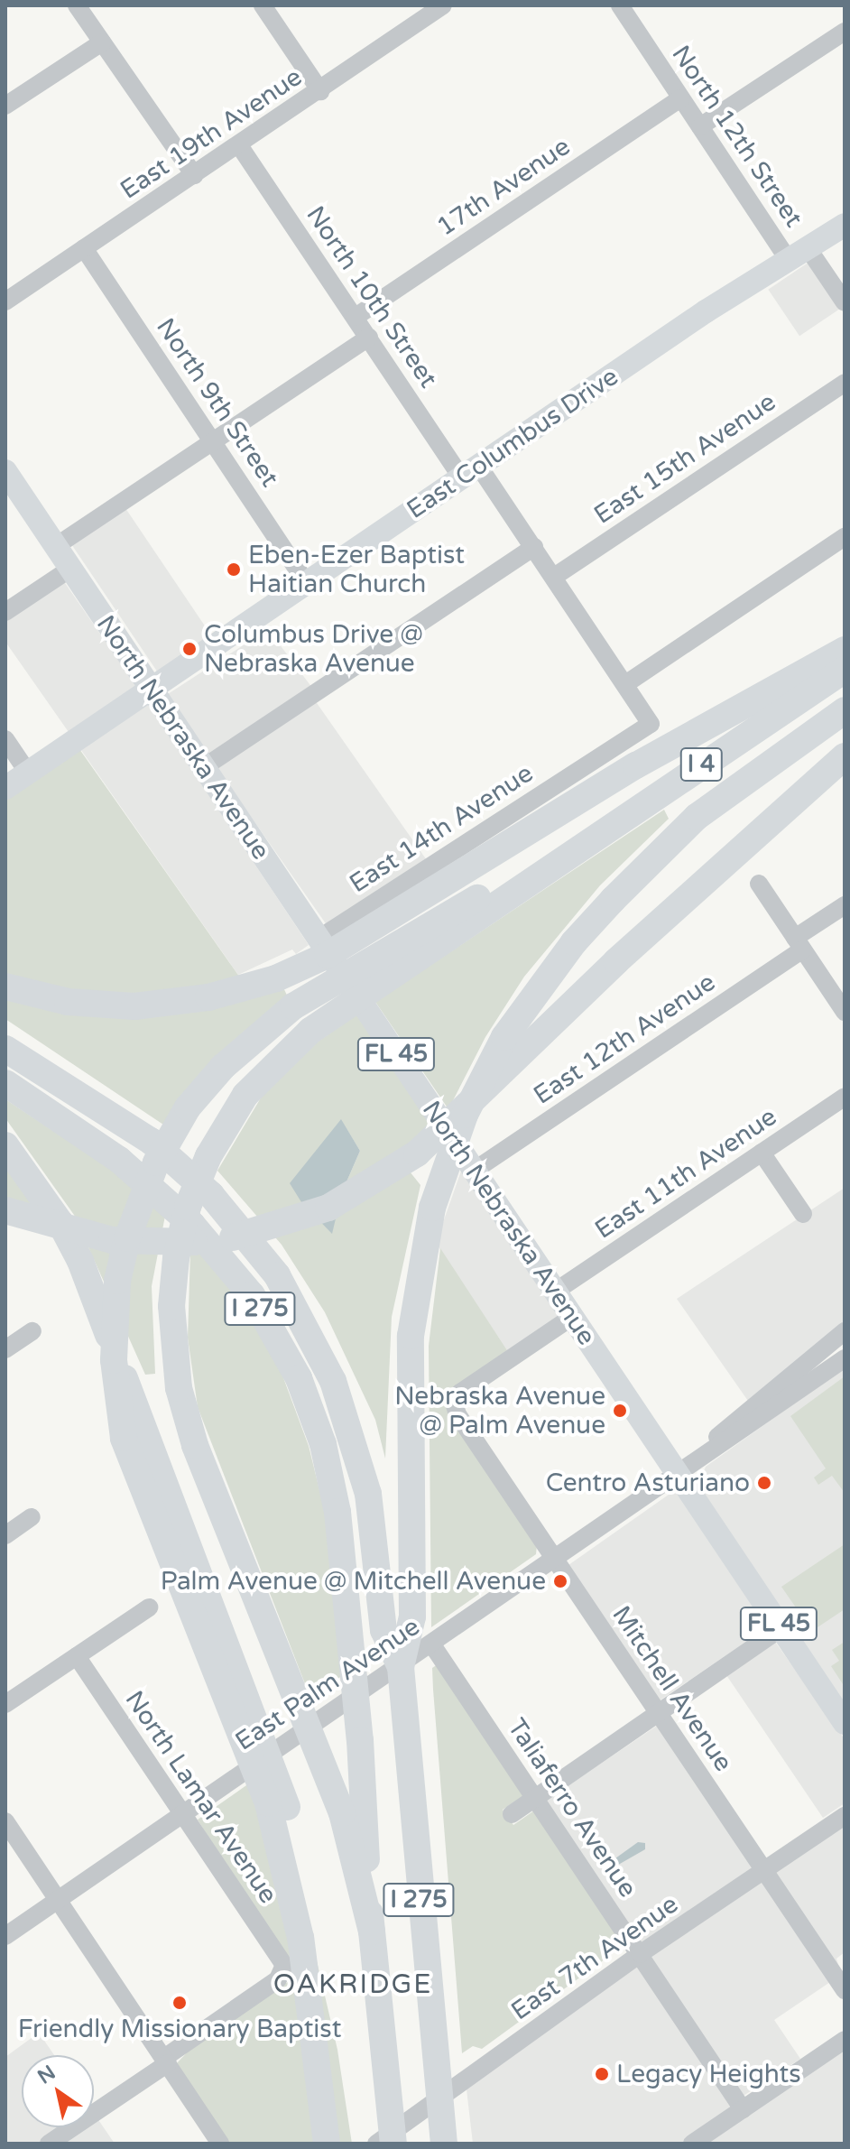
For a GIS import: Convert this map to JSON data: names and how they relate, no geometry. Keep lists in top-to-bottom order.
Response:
{
  "streets": {
    "highway": ["I 4", "I 275"],
    "main road": ["East Columbus Drive", "North Nebraska Avenue", "FL 45"],
    "street": [
      "East 19th Avenue",
      "North 12th Street",
      "17th Avenue",
      "North 10th Street",
      "North 9th Street",
      "East 15th Avenue",
      "East 14th Avenue",
      "East 12th Avenue",
      "East 11th Avenue",
      "East Palm Avenue",
      "Mitchell Avenue",
      "North Lamar Avenue",
      "Taliaferro Avenue",
      "East 7th Avenue"
    ]
  },
  "crossings": [
    ["East 19th Avenue", "North 10th Street"],
    ["East 19th Avenue", "North 9th Street"],
    ["North 12th Street", "17th Avenue"],
    ["North 12th Street", "East Columbus Drive"],
    ["17th Avenue", "North 10th Street"],
    ["North 10th Street", "East Columbus Drive"],
    ["North 10th Street", "East 15th Avenue"],
    ["North 10th Street", "East 14th Avenue"],
    ["North 9th Street", "East Columbus Drive"],
    ["East Columbus Drive", "North Nebraska Avenue"],
    ["North Nebraska Avenue", "East 14th Avenue"],
    ["North Nebraska Avenue", "East 12th Avenue"],
    ["North Nebraska Avenue", "East 11th Avenue"],
    ["North Nebraska Avenue", "East Palm Avenue"],
    ["North Nebraska Avenue", "Mitchell Avenue"],
    ["East Palm Avenue", "Mitchell Avenue"],
    ["East Palm Avenue", "North Lamar Avenue"],
    ["East Palm Avenue", "Taliaferro Avenue"],
    ["Mitchell Avenue", "East 7th Avenue"],
    ["Taliaferro Avenue", "East 7th Avenue"]
  ],
  "districts": ["OAKRIDGE"],
  "places": [
    "Eben-Ezer Baptist Haitian Church",
    "Columbus Drive @ Nebraska Avenue",
    "Nebraska Avenue @ Palm Avenue",
    "Centro Asturiano",
    "Palm Avenue @ Mitchell Avenue",
    "Friendly Missionary Baptist",
    "Legacy Heights"
  ],
  "north": "top left"
}
